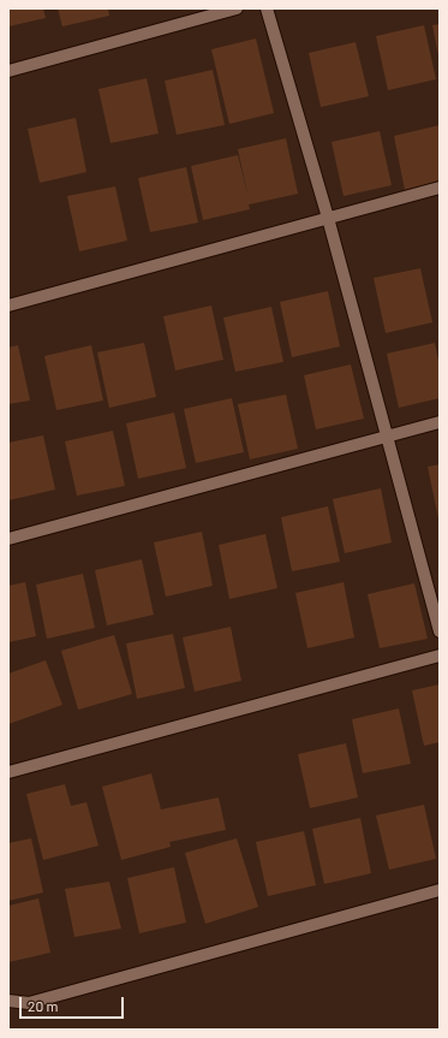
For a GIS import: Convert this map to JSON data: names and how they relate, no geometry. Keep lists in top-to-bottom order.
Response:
{
  "scale_bar": "20 m"
}
